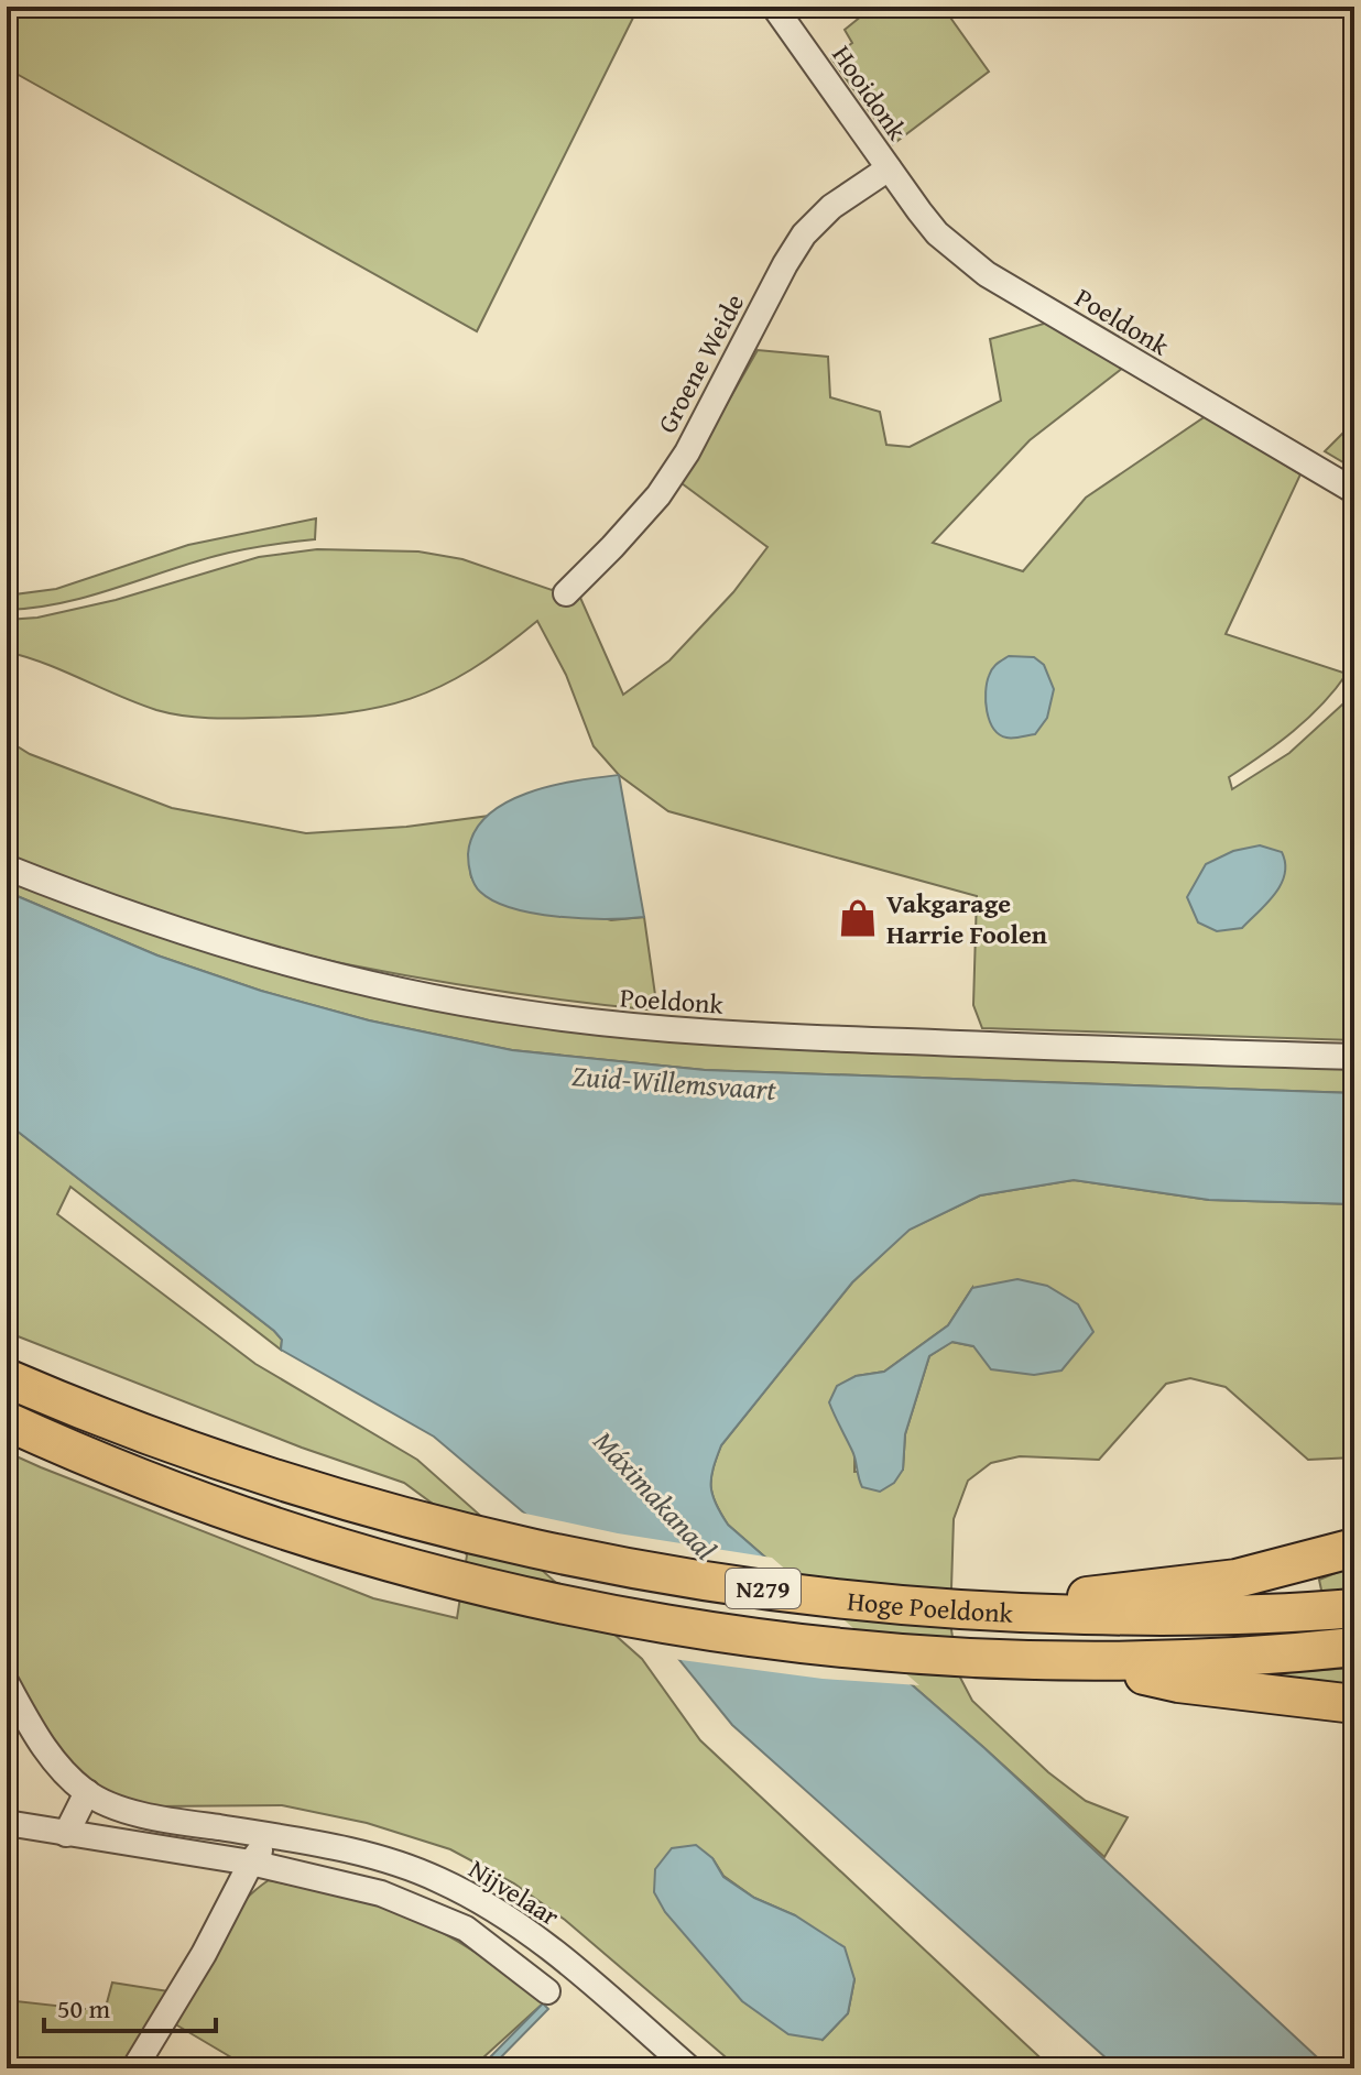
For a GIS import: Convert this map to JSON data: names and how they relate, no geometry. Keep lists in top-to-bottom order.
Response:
{
  "streets": {
    "highway": ["N279", "Hoge Poeldonk"],
    "street": [
      "Hooidonk",
      "Poeldonk",
      "Groene Weide",
      "Nijvelaar"
    ]
  },
  "crossings": [
    ["Hooidonk", "Poeldonk"],
    ["Hooidonk", "Groene Weide"],
    ["Poeldonk", "Groene Weide"],
    ["N279", "Hoge Poeldonk"]
  ],
  "water": ["Zuid-Willemsvaart", "Máximakanaal"],
  "places": {
    "shop": ["Vakgarage Harrie Foolen"]
  },
  "scale_bar": "50 m"
}
